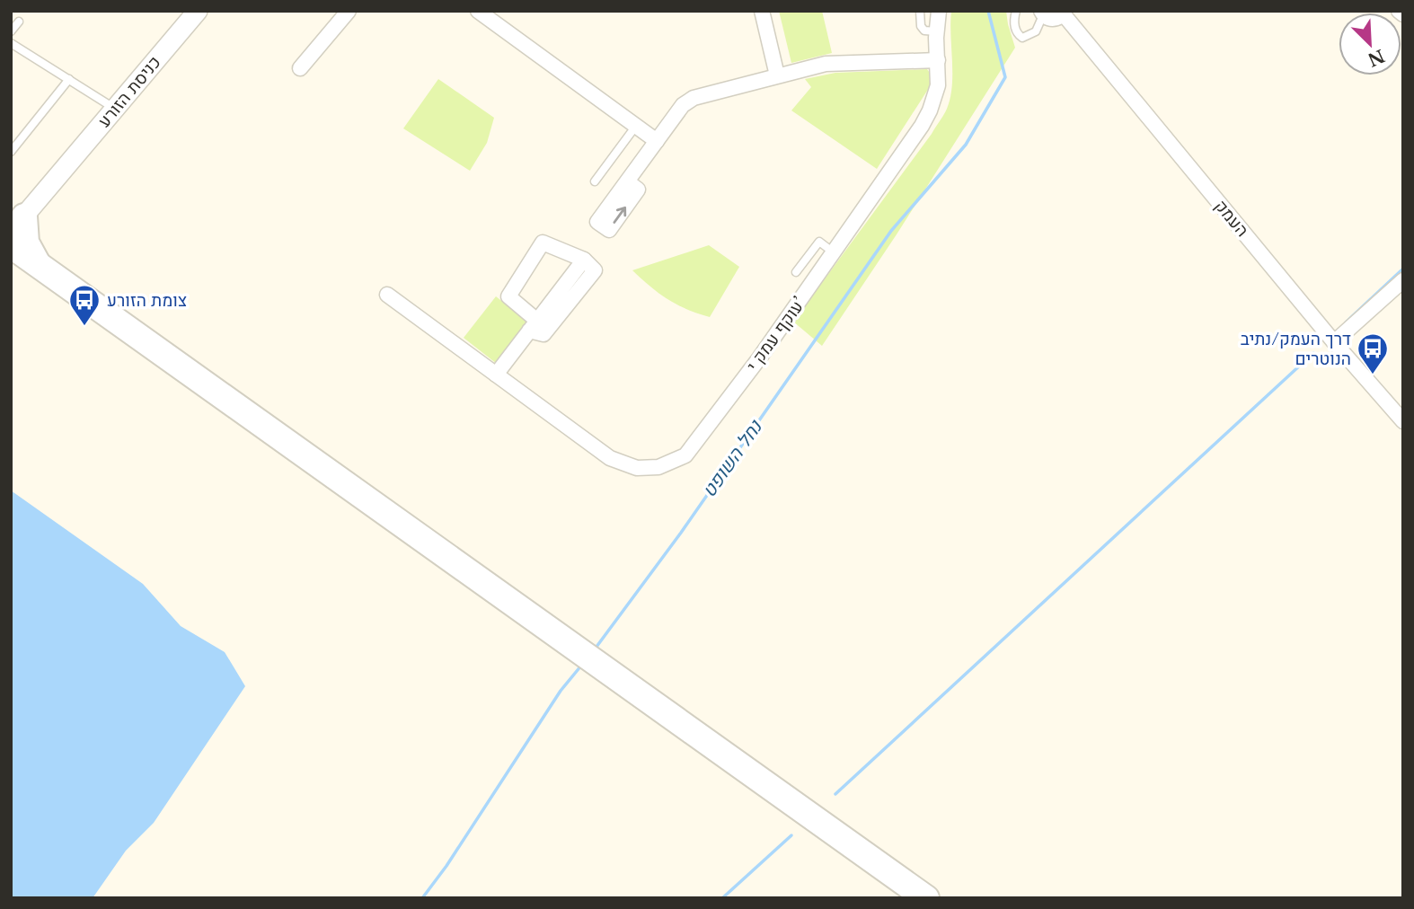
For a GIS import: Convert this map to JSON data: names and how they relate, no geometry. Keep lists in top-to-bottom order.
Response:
{
  "streets": {
    "street": ["כניסת הזורע", "העמק", "עוקף עמק י’"]
  },
  "water": ["נחל השופט"],
  "places": {
    "bus stop": ["צומת הזורע", "דרך העמק/נתיב הנוטרים"]
  },
  "north": "bottom right"
}
